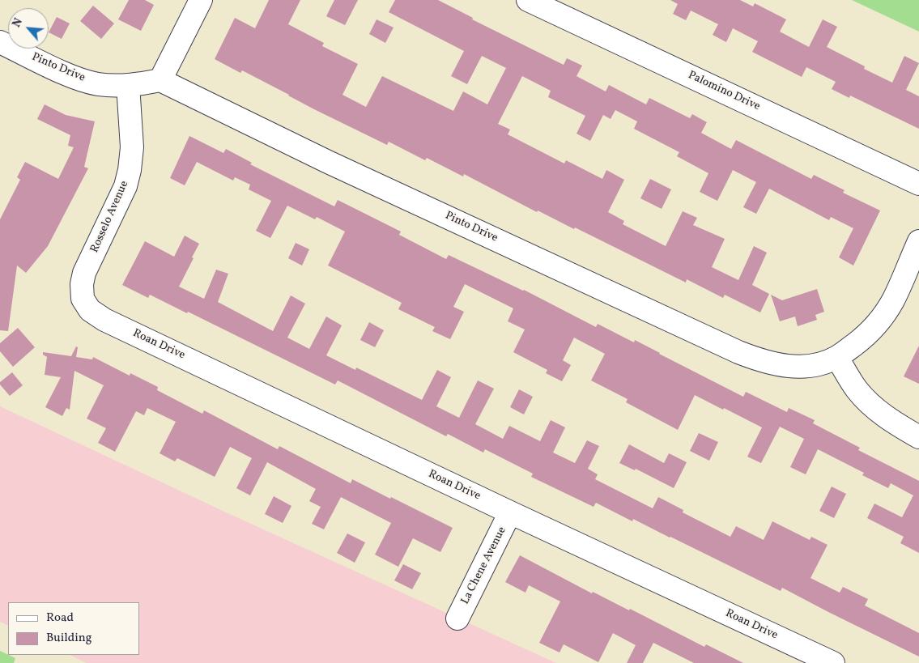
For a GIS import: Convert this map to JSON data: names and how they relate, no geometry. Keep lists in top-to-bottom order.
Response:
{
  "streets": {
    "street": [
      "Pinto Drive",
      "Palomino Drive",
      "Rosselo Avenue",
      "Roan Drive",
      "La Chene Avenue"
    ]
  },
  "crossings": [
    ["Pinto Drive", "Rosselo Avenue"],
    ["Rosselo Avenue", "Roan Drive"],
    ["Roan Drive", "La Chene Avenue"]
  ],
  "legend": ["Road", "Building"],
  "north": "top left"
}
